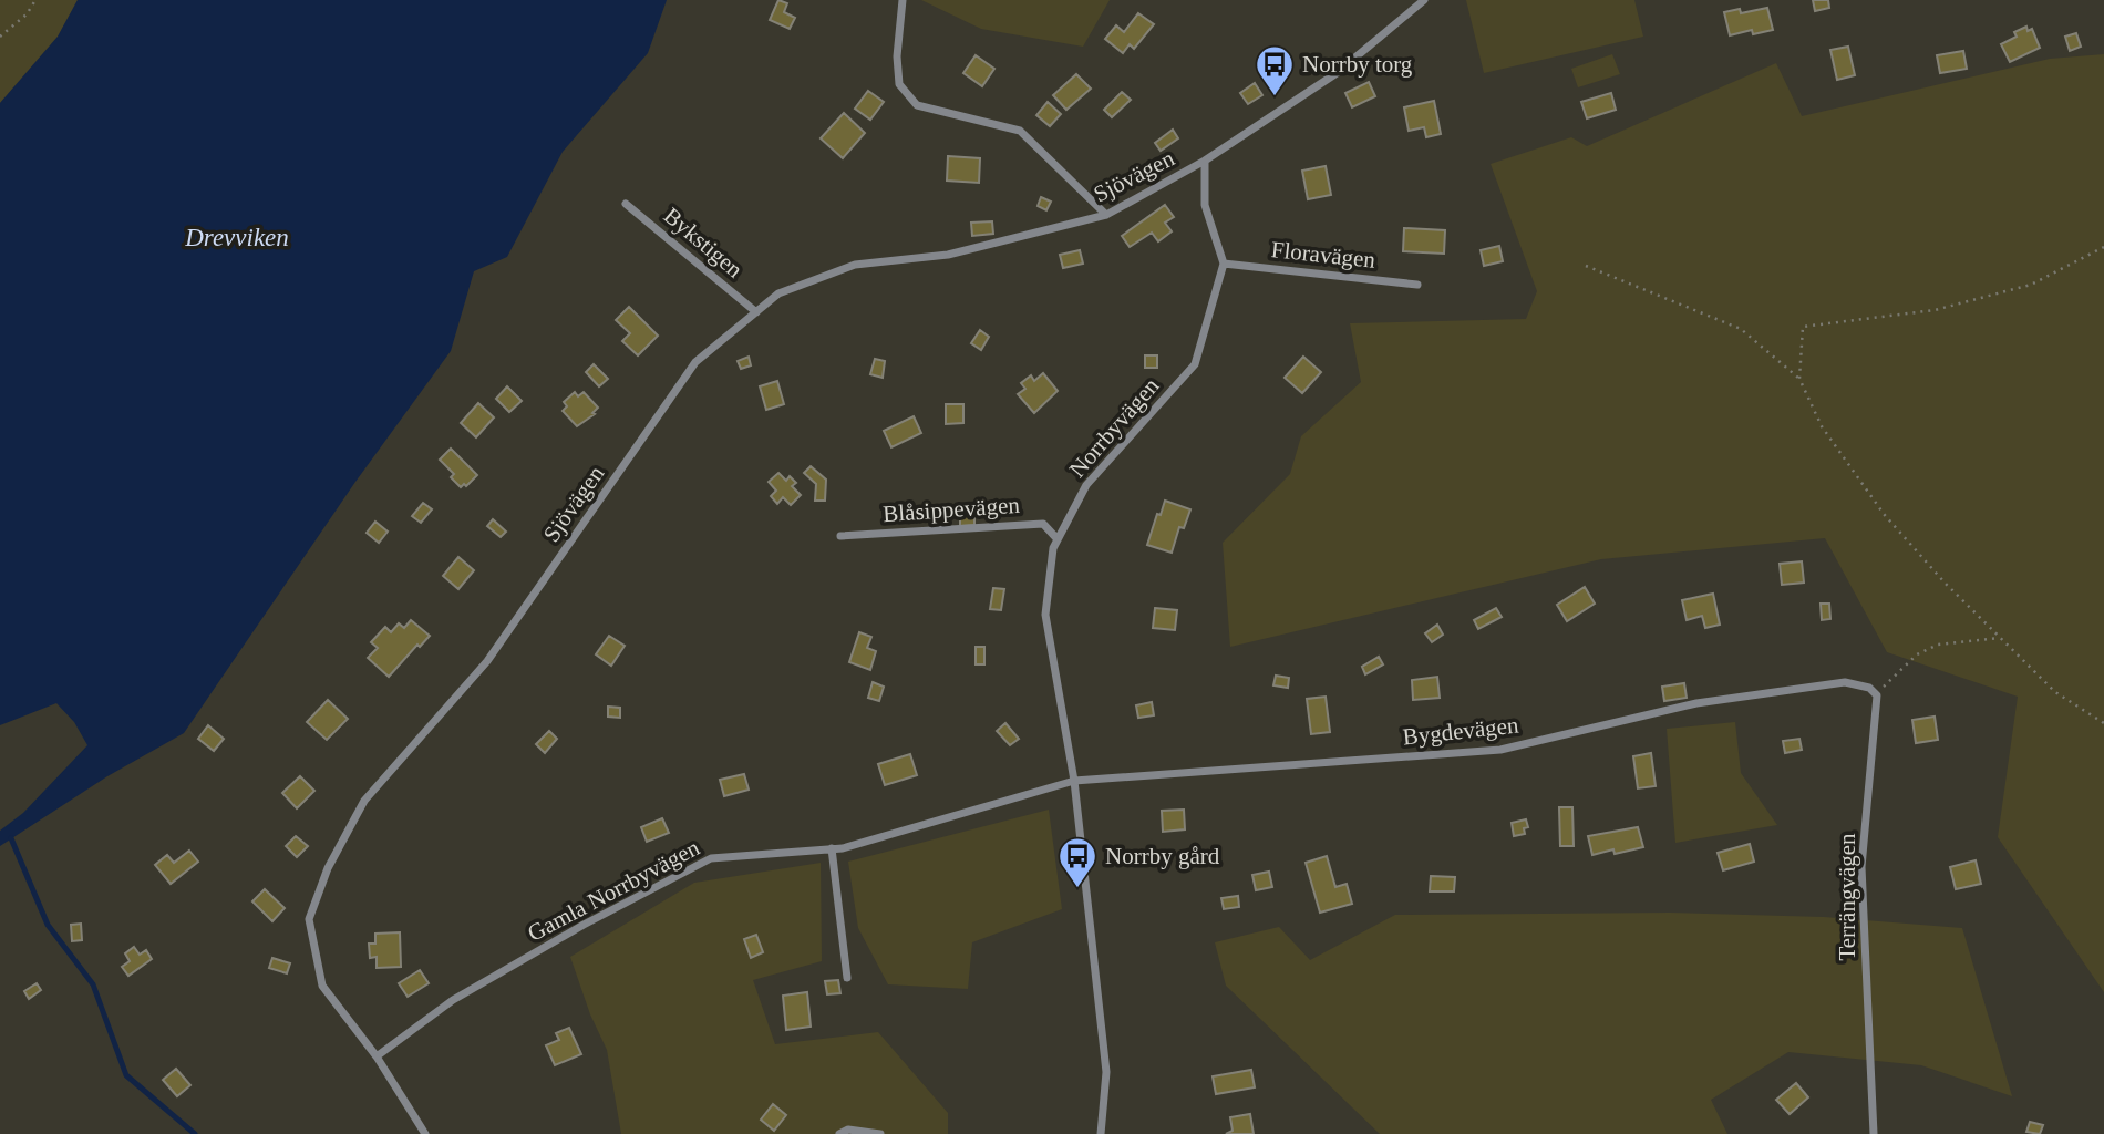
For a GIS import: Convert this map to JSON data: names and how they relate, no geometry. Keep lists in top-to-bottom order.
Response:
{
  "streets": {
    "street": [
      "Sjövägen",
      "Bykstigen",
      "Floravägen",
      "Norrbyvägen",
      "Blåsippevägen",
      "Bygdevägen",
      "Gamla Norrbyvägen",
      "Terrängvägen"
    ]
  },
  "crossings": [
    ["Sjövägen", "Bykstigen"],
    ["Sjövägen", "Gamla Norrbyvägen"],
    ["Floravägen", "Norrbyvägen"],
    ["Norrbyvägen", "Blåsippevägen"],
    ["Norrbyvägen", "Bygdevägen"],
    ["Norrbyvägen", "Gamla Norrbyvägen"],
    ["Bygdevägen", "Gamla Norrbyvägen"],
    ["Bygdevägen", "Terrängvägen"]
  ],
  "water": ["Drevviken"],
  "places": {
    "bus stop": ["Norrby torg", "Norrby gård"]
  }
}
